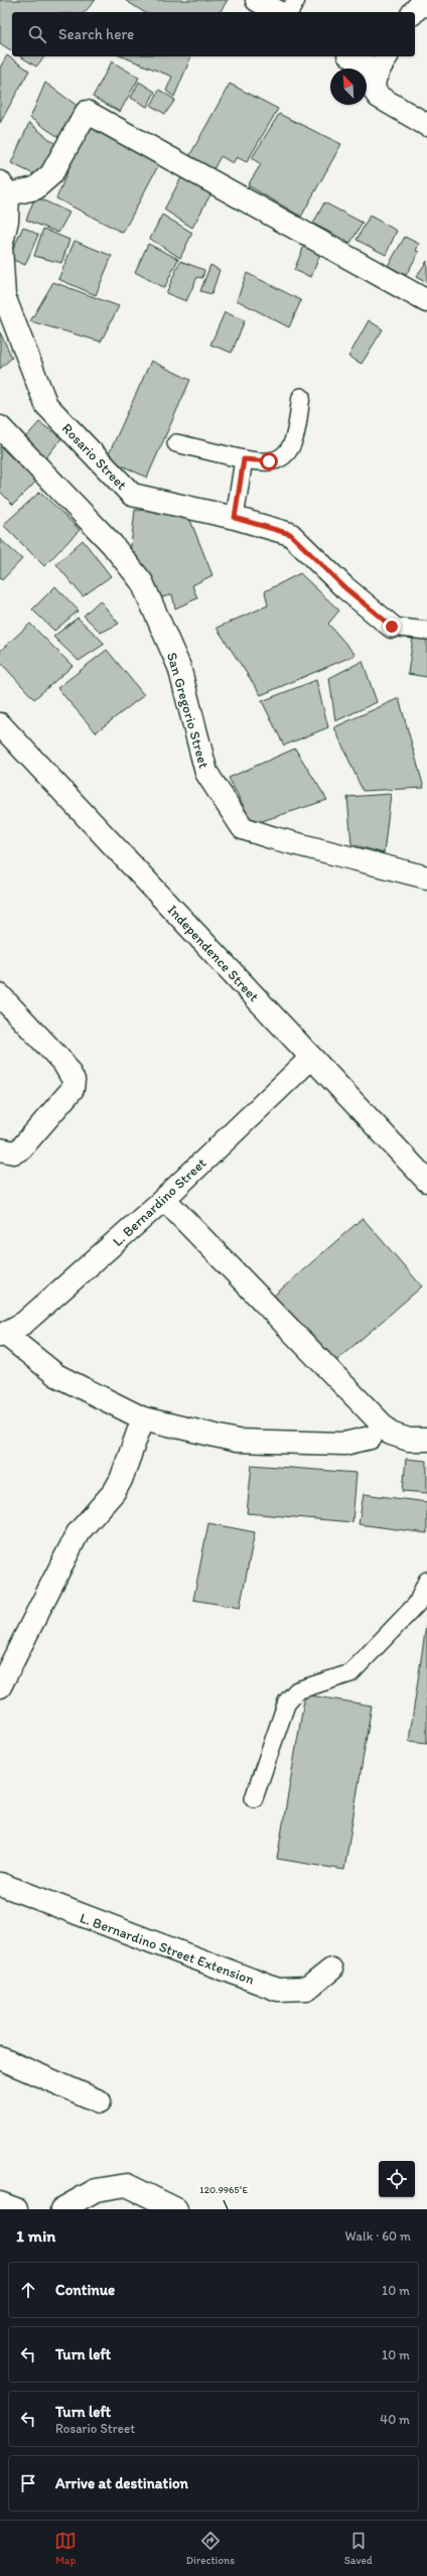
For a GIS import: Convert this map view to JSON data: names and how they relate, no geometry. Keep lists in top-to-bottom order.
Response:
{
  "streets": {
    "street": [
      "Rosario Street",
      "San Gregorio Street",
      "Independence Street",
      "L. Bernardino Street",
      "L. Bernardino Street Extension"
    ]
  },
  "crossings": [
    ["Independence Street", "L. Bernardino Street"]
  ],
  "north": "top left",
  "page": {
    "search": "Search here",
    "heading": ["1 min", "Walk · 60 m"],
    "list": [
      ["Continue", "10 m"],
      ["Turn left", "10 m"],
      ["Turn left", "Rosario Street", "40 m"],
      "Arrive at destination"
    ],
    "nav": ["Map", "Directions", "Saved"]
  },
  "coordinates": ["120.9965°E"]
}
